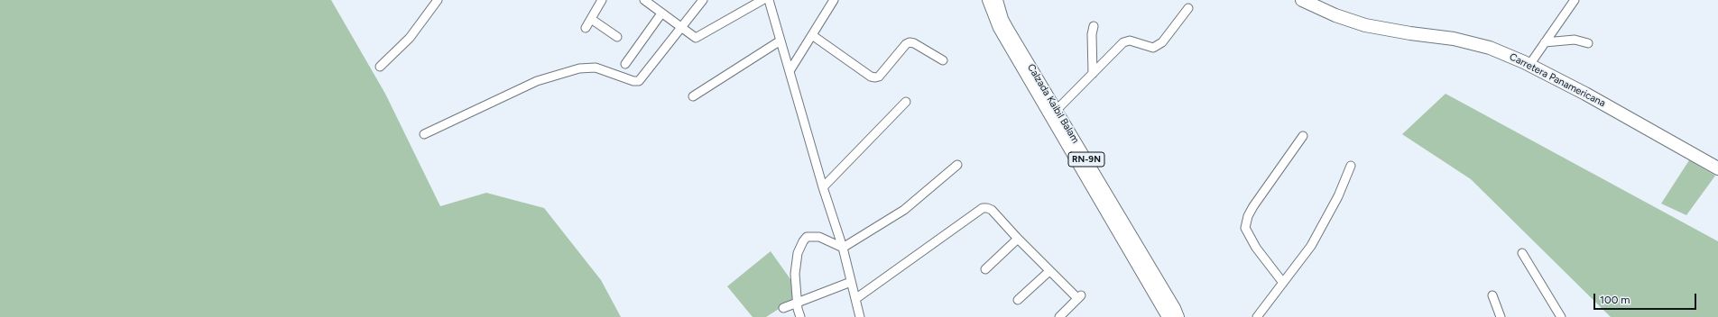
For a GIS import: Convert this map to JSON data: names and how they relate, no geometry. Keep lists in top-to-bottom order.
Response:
{
  "streets": {
    "highway": ["Carretera Panamericana"],
    "main road": ["Calzada Kaibil Balam", "RN-9N"]
  },
  "scale_bar": "100 m"
}
